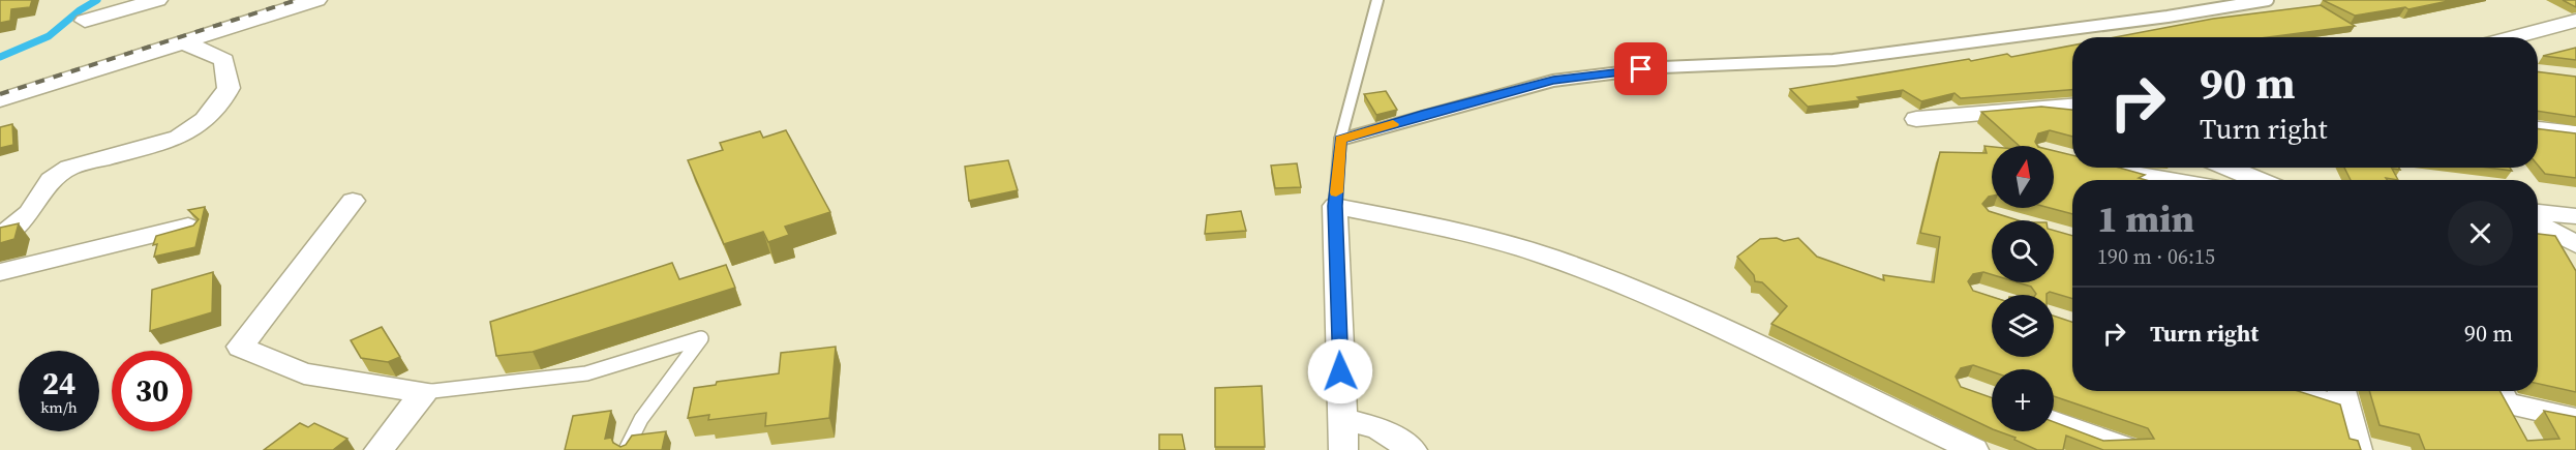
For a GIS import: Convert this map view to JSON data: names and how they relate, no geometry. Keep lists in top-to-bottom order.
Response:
{
  "north": "top",
  "page": {
    "turn": ["90 m", "Turn right"],
    "map_buttons": "+",
    "heading": ["1 min", "190 m · 06:15"],
    "list": [
      {
        "name": "Turn right",
        "value": "90 m"
      }
    ],
    "speed": "24 km/h",
    "limit": "30"
  }
}
